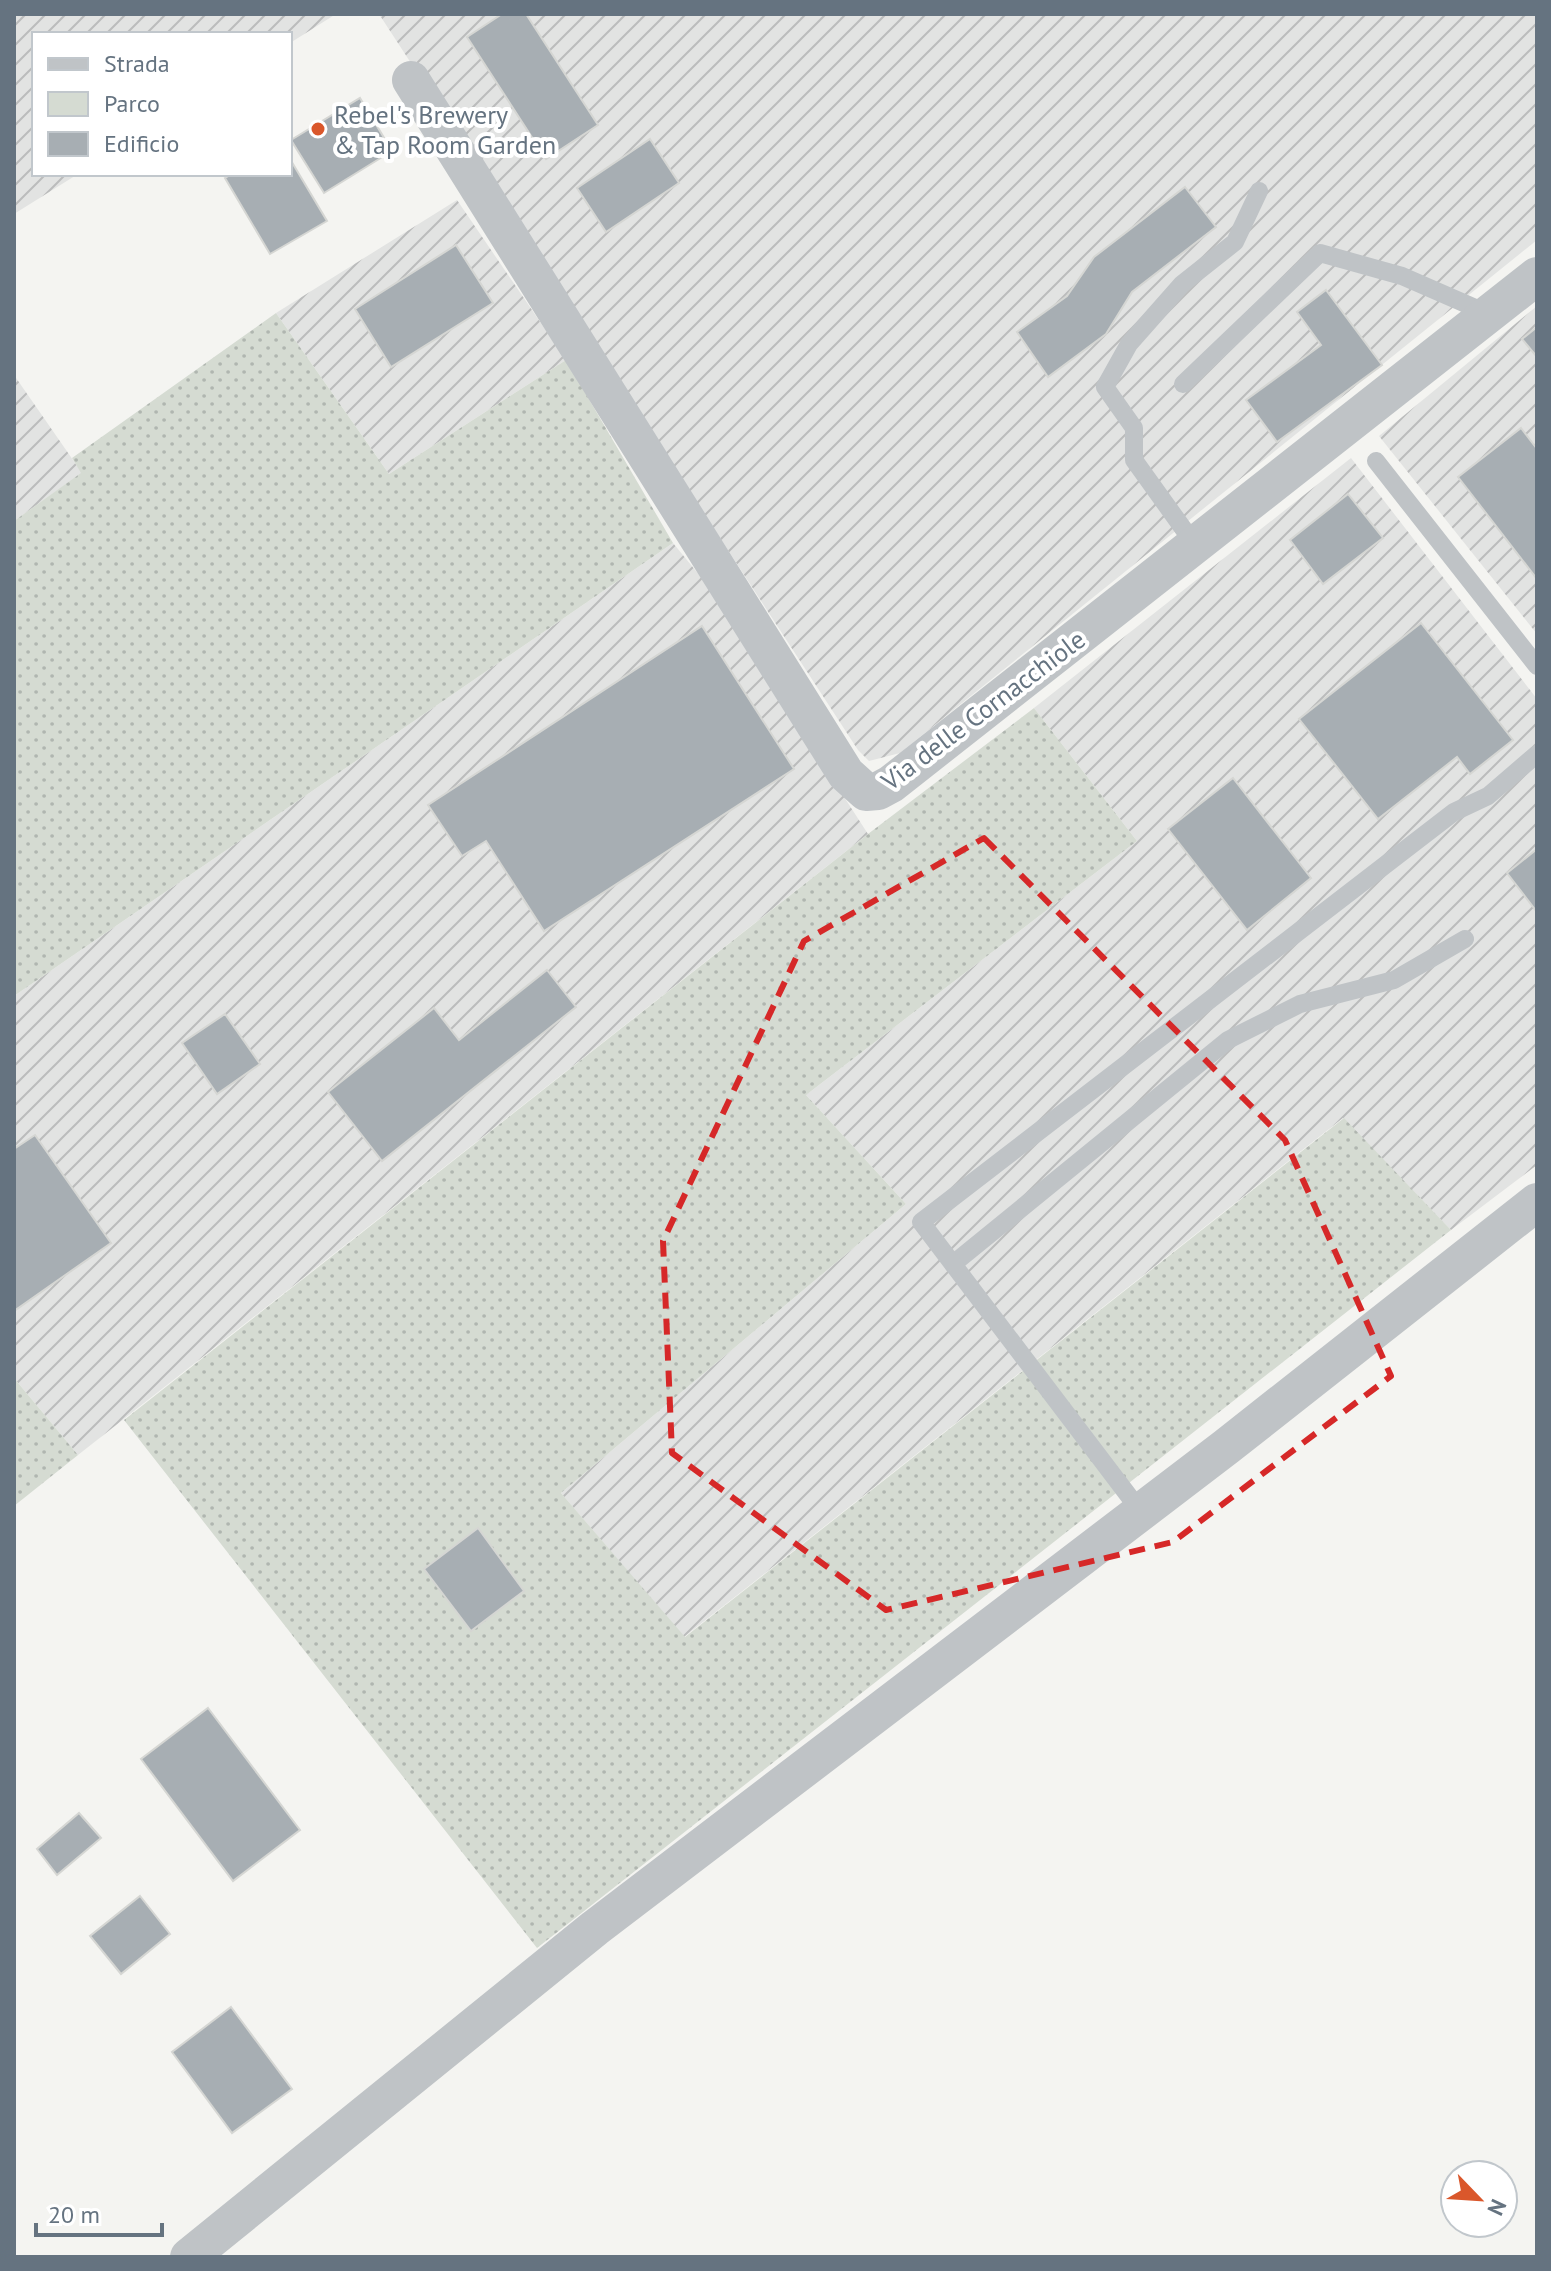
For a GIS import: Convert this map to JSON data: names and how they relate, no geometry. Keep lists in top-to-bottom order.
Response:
{
  "streets": {
    "street": ["Via delle Cornacchiole"]
  },
  "places": ["Rebel's Brewery & Tap Room Garden"],
  "legend": ["Strada", "Parco", "Edificio"],
  "scale_bar": "20 m",
  "north": "bottom right"
}
